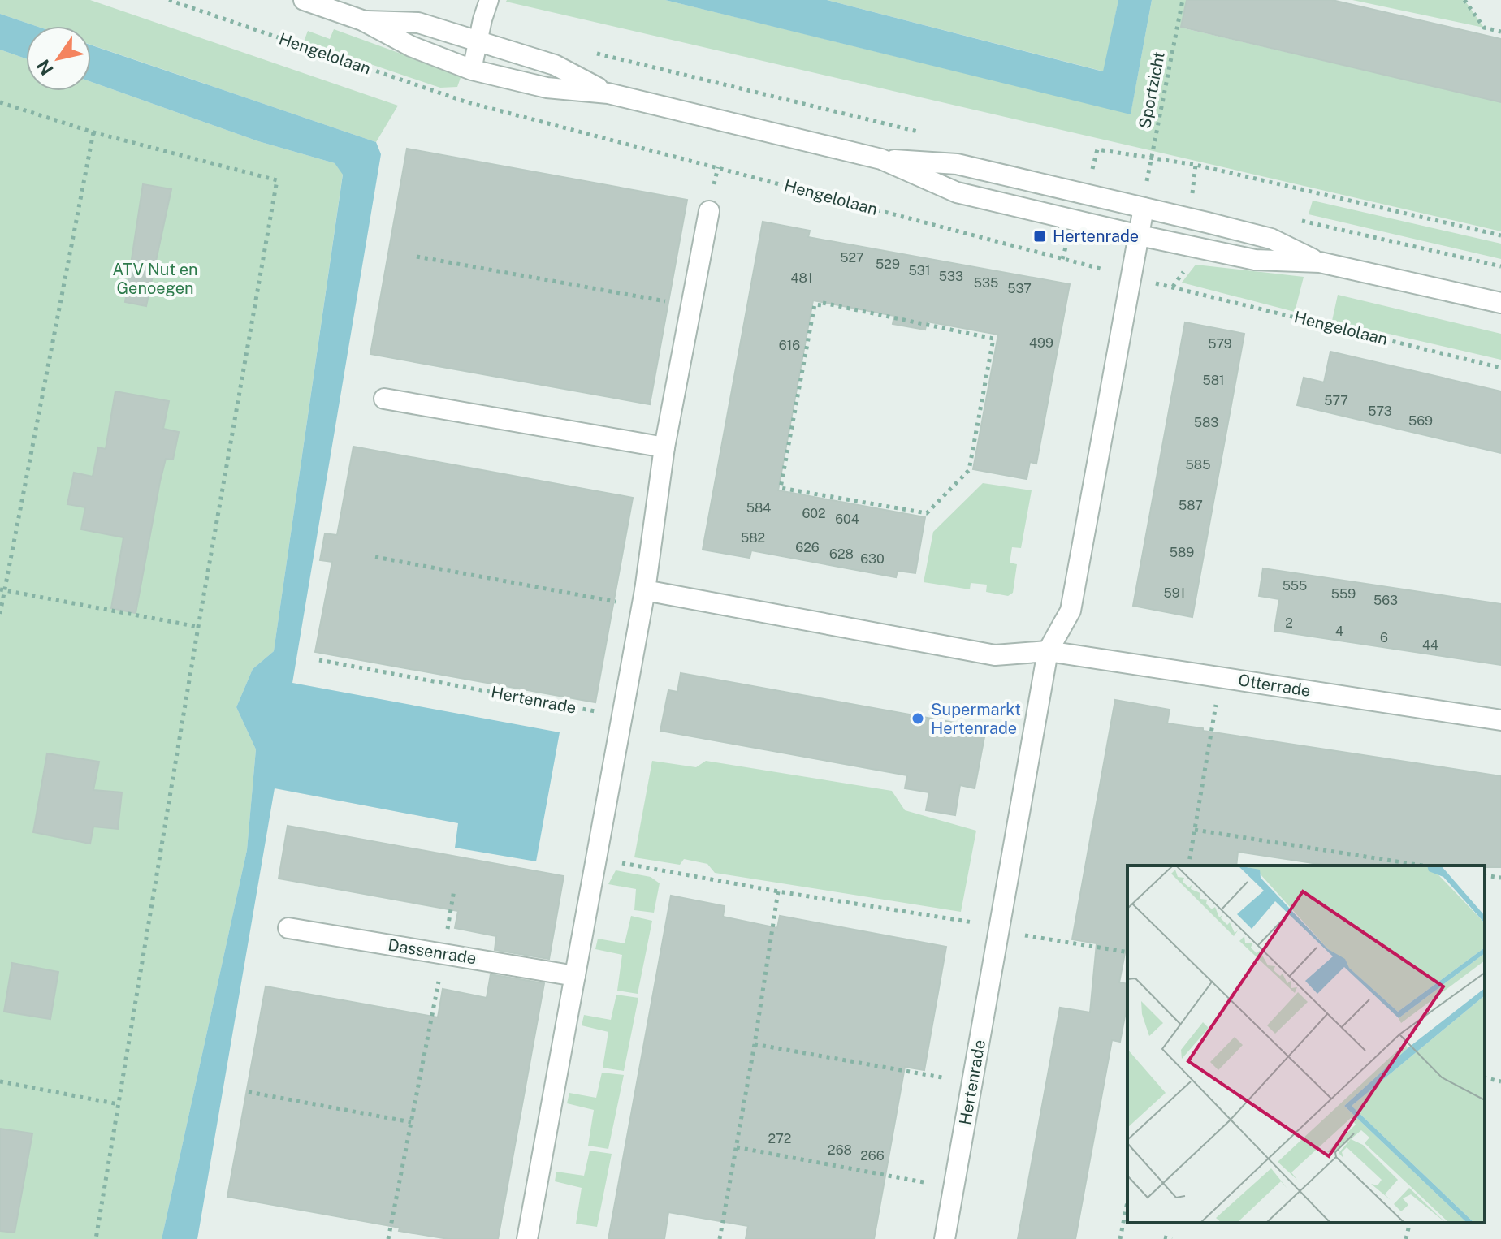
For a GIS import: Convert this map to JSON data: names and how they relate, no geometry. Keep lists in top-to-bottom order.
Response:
{
  "streets": {
    "street": ["Otterrade", "Hertenrade", "Dassenrade"],
    "path": ["Hengelolaan", "Sportzicht"]
  },
  "crossings": [
    ["Hengelolaan", "Hertenrade"],
    ["Otterrade", "Hertenrade"]
  ],
  "parks": ["ATV Nut en Genoegen"],
  "places": {
    "transit": ["Hertenrade"],
    "other": ["Supermarkt Hertenrade"]
  },
  "house_numbers": [
    "527",
    "529",
    "531",
    "533",
    "481",
    "535",
    "537",
    "499",
    "579",
    "616",
    "581",
    "577",
    "573",
    "569",
    "583",
    "585",
    "587",
    "584",
    "602",
    "604",
    "582",
    "626",
    "589",
    "628",
    "630",
    "555",
    "591",
    "559",
    "563",
    "2",
    "4",
    "6",
    "44",
    "272",
    "268",
    "266"
  ],
  "north": "bottom left"
}
